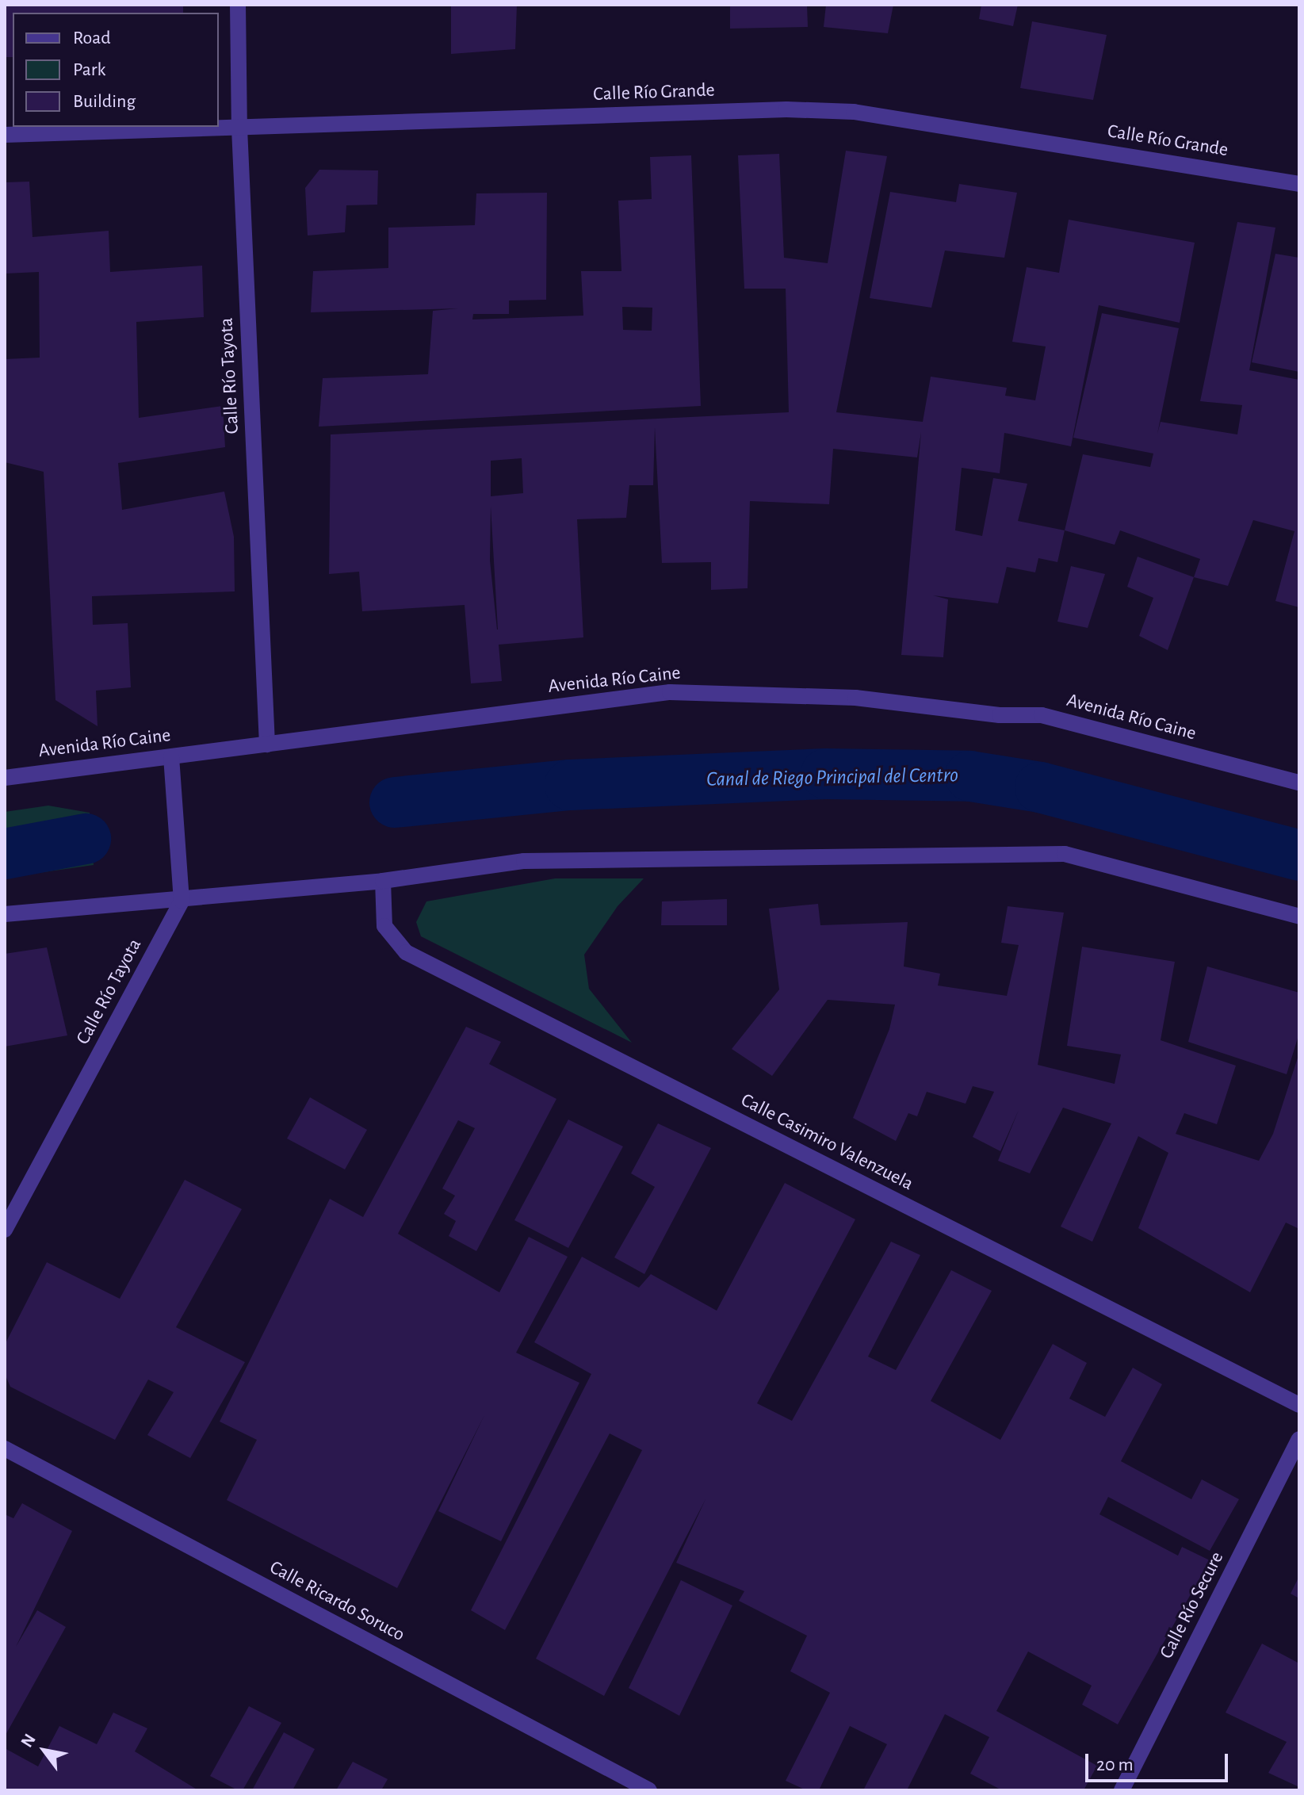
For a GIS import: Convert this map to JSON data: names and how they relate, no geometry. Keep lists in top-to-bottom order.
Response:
{
  "streets": {
    "street": [
      "Calle Río Grande",
      "Calle Río Tayota",
      "Avenida Río Caine",
      "Calle Casimiro Valenzuela",
      "Calle Ricardo Soruco",
      "Calle Río Secure"
    ]
  },
  "crossings": [
    ["Calle Río Grande", "Calle Río Tayota"],
    ["Calle Río Tayota", "Avenida Río Caine"]
  ],
  "water": ["Canal de Riego Principal del Centro"],
  "legend": ["Road", "Park", "Building"],
  "scale_bar": "20 m",
  "north": "top left"
}
